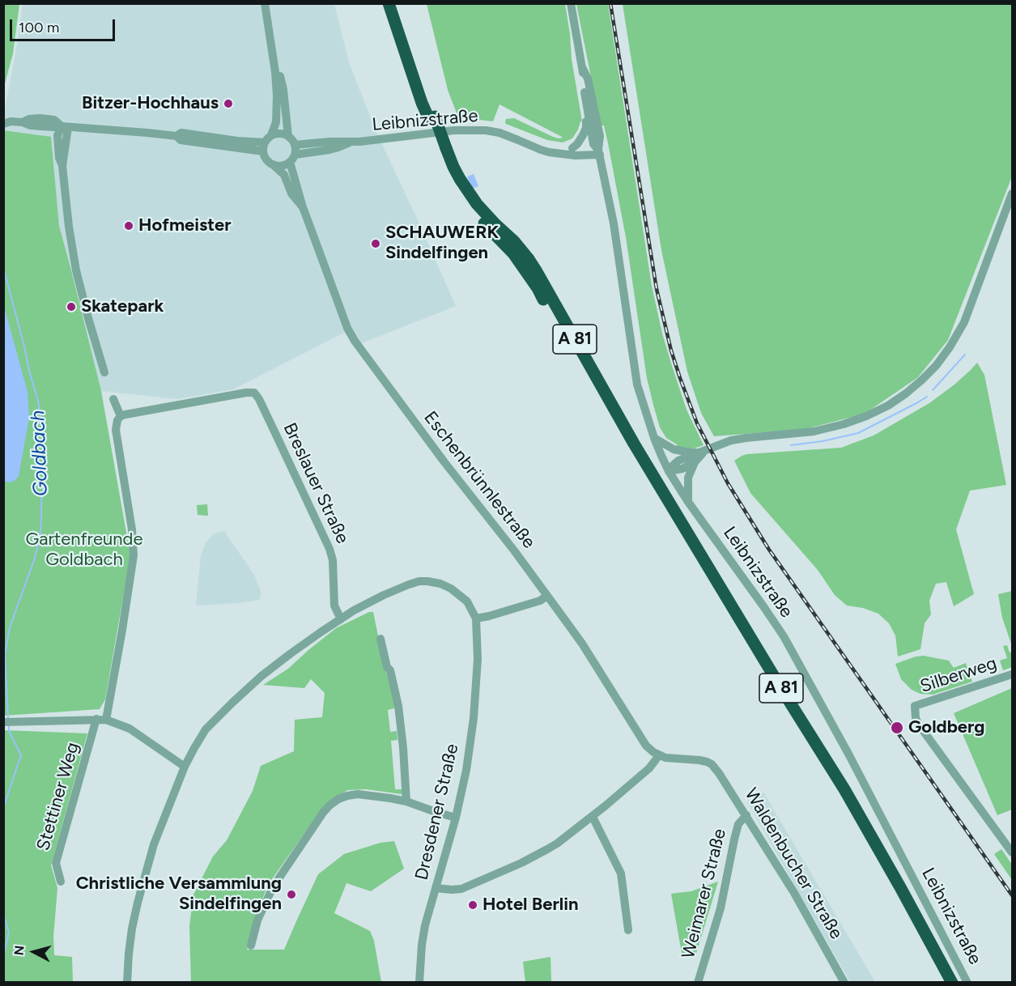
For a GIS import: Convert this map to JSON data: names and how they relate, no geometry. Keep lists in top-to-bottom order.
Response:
{
  "streets": {
    "highway": ["A 81"],
    "street": [
      "Leibnizstraße",
      "Eschenbrünnlestraße",
      "Breslauer Straße",
      "Silberweg",
      "Stettiner Weg",
      "Dresdener Straße",
      "Waldenbucher Straße",
      "Weimarer Straße"
    ]
  },
  "crossings": [
    ["Leibnizstraße", "Eschenbrünnlestraße"],
    ["Eschenbrünnlestraße", "Waldenbucher Straße"],
    ["Waldenbucher Straße", "Weimarer Straße"]
  ],
  "water": ["Goldbach"],
  "parks": ["Gartenfreunde Goldbach"],
  "places": [
    "Bitzer-Hochhaus",
    "Hofmeister",
    "SCHAUWERK Sindelfingen",
    "Skatepark",
    "Goldberg",
    "Christliche Versammlung Sindelfingen",
    "Hotel Berlin"
  ],
  "scale_bar": "100 m",
  "north": "left"
}
